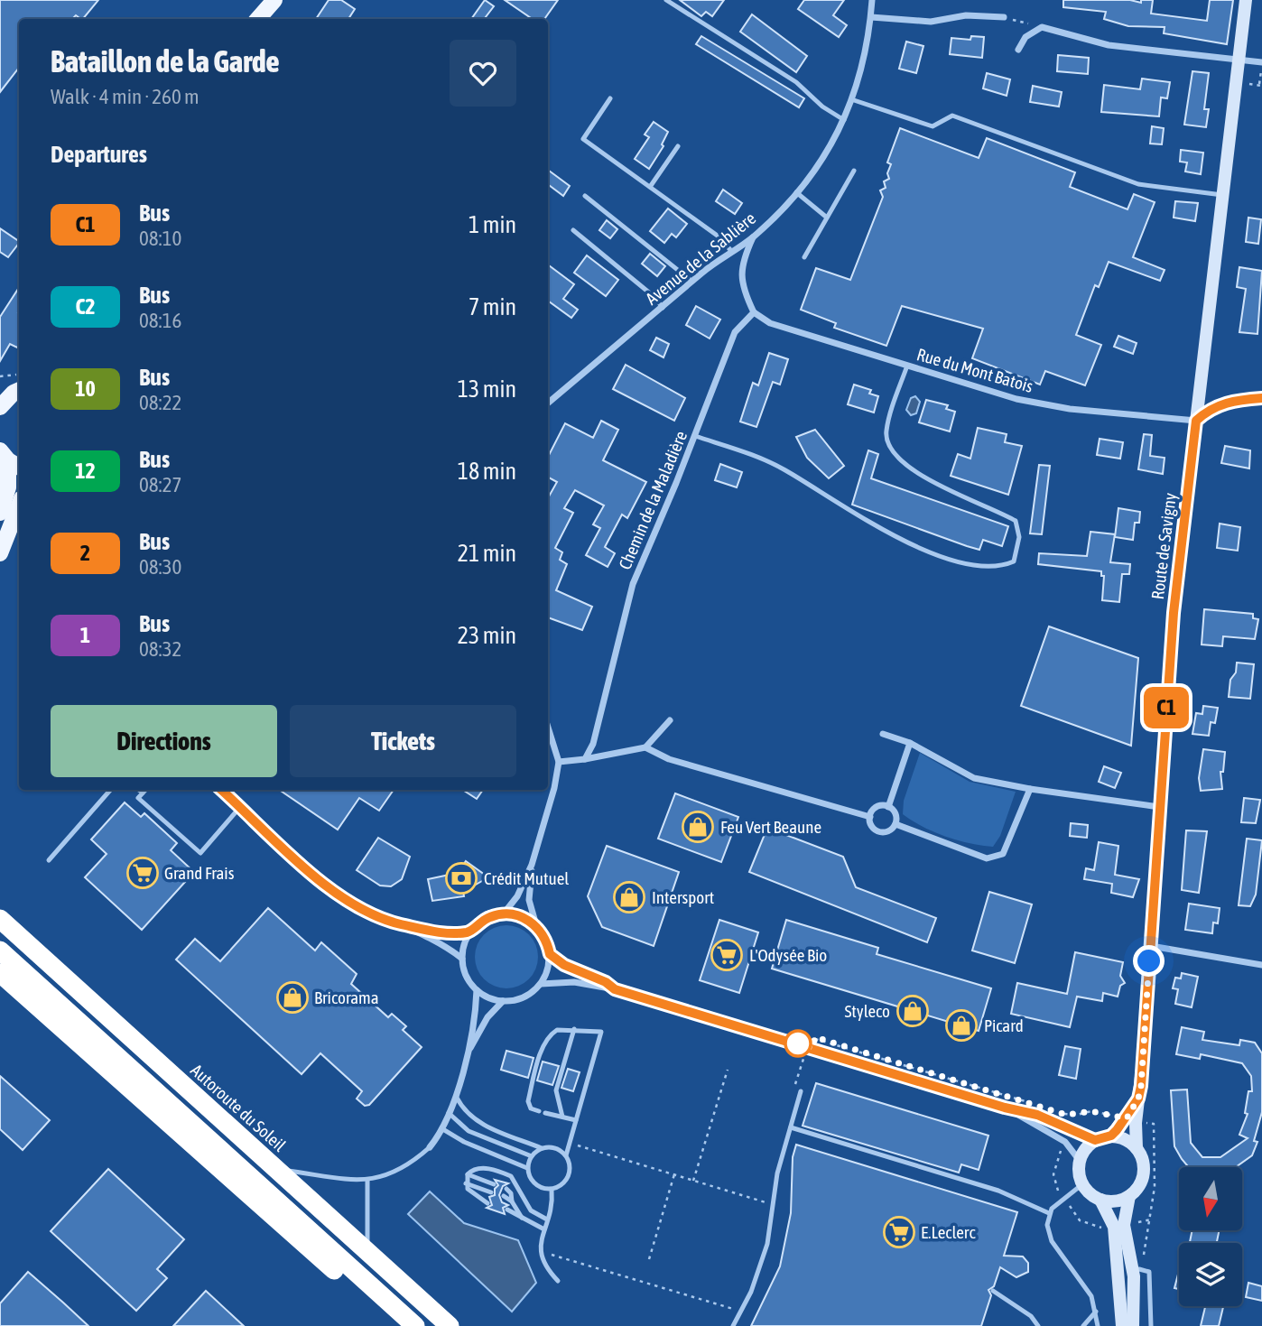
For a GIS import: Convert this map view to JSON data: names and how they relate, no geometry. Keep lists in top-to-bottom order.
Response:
{
  "streets": {
    "highway": ["Autoroute du Soleil"],
    "main road": ["Route de Savigny"],
    "street": ["Avenue de la Sablière", "Rue du Mont Batois", "Chemin de la Maladière"]
  },
  "crossings": [
    ["Rue du Mont Batois", "Chemin de la Maladière"],
    ["Rue du Mont Batois", "Route de Savigny"]
  ],
  "places": {
    "shop": [
      "Feu Vert Beaune",
      "Intersport",
      "Bricorama",
      "Styleco",
      "Picard"
    ],
    "supermarket": ["Grand Frais", "L'Odysée Bio", "E.Leclerc"],
    "bank": ["Crédit Mutuel"]
  },
  "lines": ["bus line C1"],
  "north": "bottom",
  "page": {
    "on_map": "C1",
    "heading": [
      ["Bataillon de la Garde", "Walk · 4 min · 260 m"],
      "Departures"
    ],
    "list": [
      {
        "mark": "C1",
        "name": "Bus",
        "note": "08:10",
        "value": "1 min"
      },
      {
        "mark": "C2",
        "name": "Bus",
        "note": "08:16",
        "value": "7 min"
      },
      {
        "mark": "10",
        "name": "Bus",
        "note": "08:22",
        "value": "13 min"
      },
      {
        "mark": "12",
        "name": "Bus",
        "note": "08:27",
        "value": "18 min"
      },
      {
        "mark": "2",
        "name": "Bus",
        "note": "08:30",
        "value": "21 min"
      },
      {
        "mark": "1",
        "name": "Bus",
        "note": "08:32",
        "value": "23 min"
      }
    ],
    "buttons": ["Directions", "Tickets"]
  }
}
